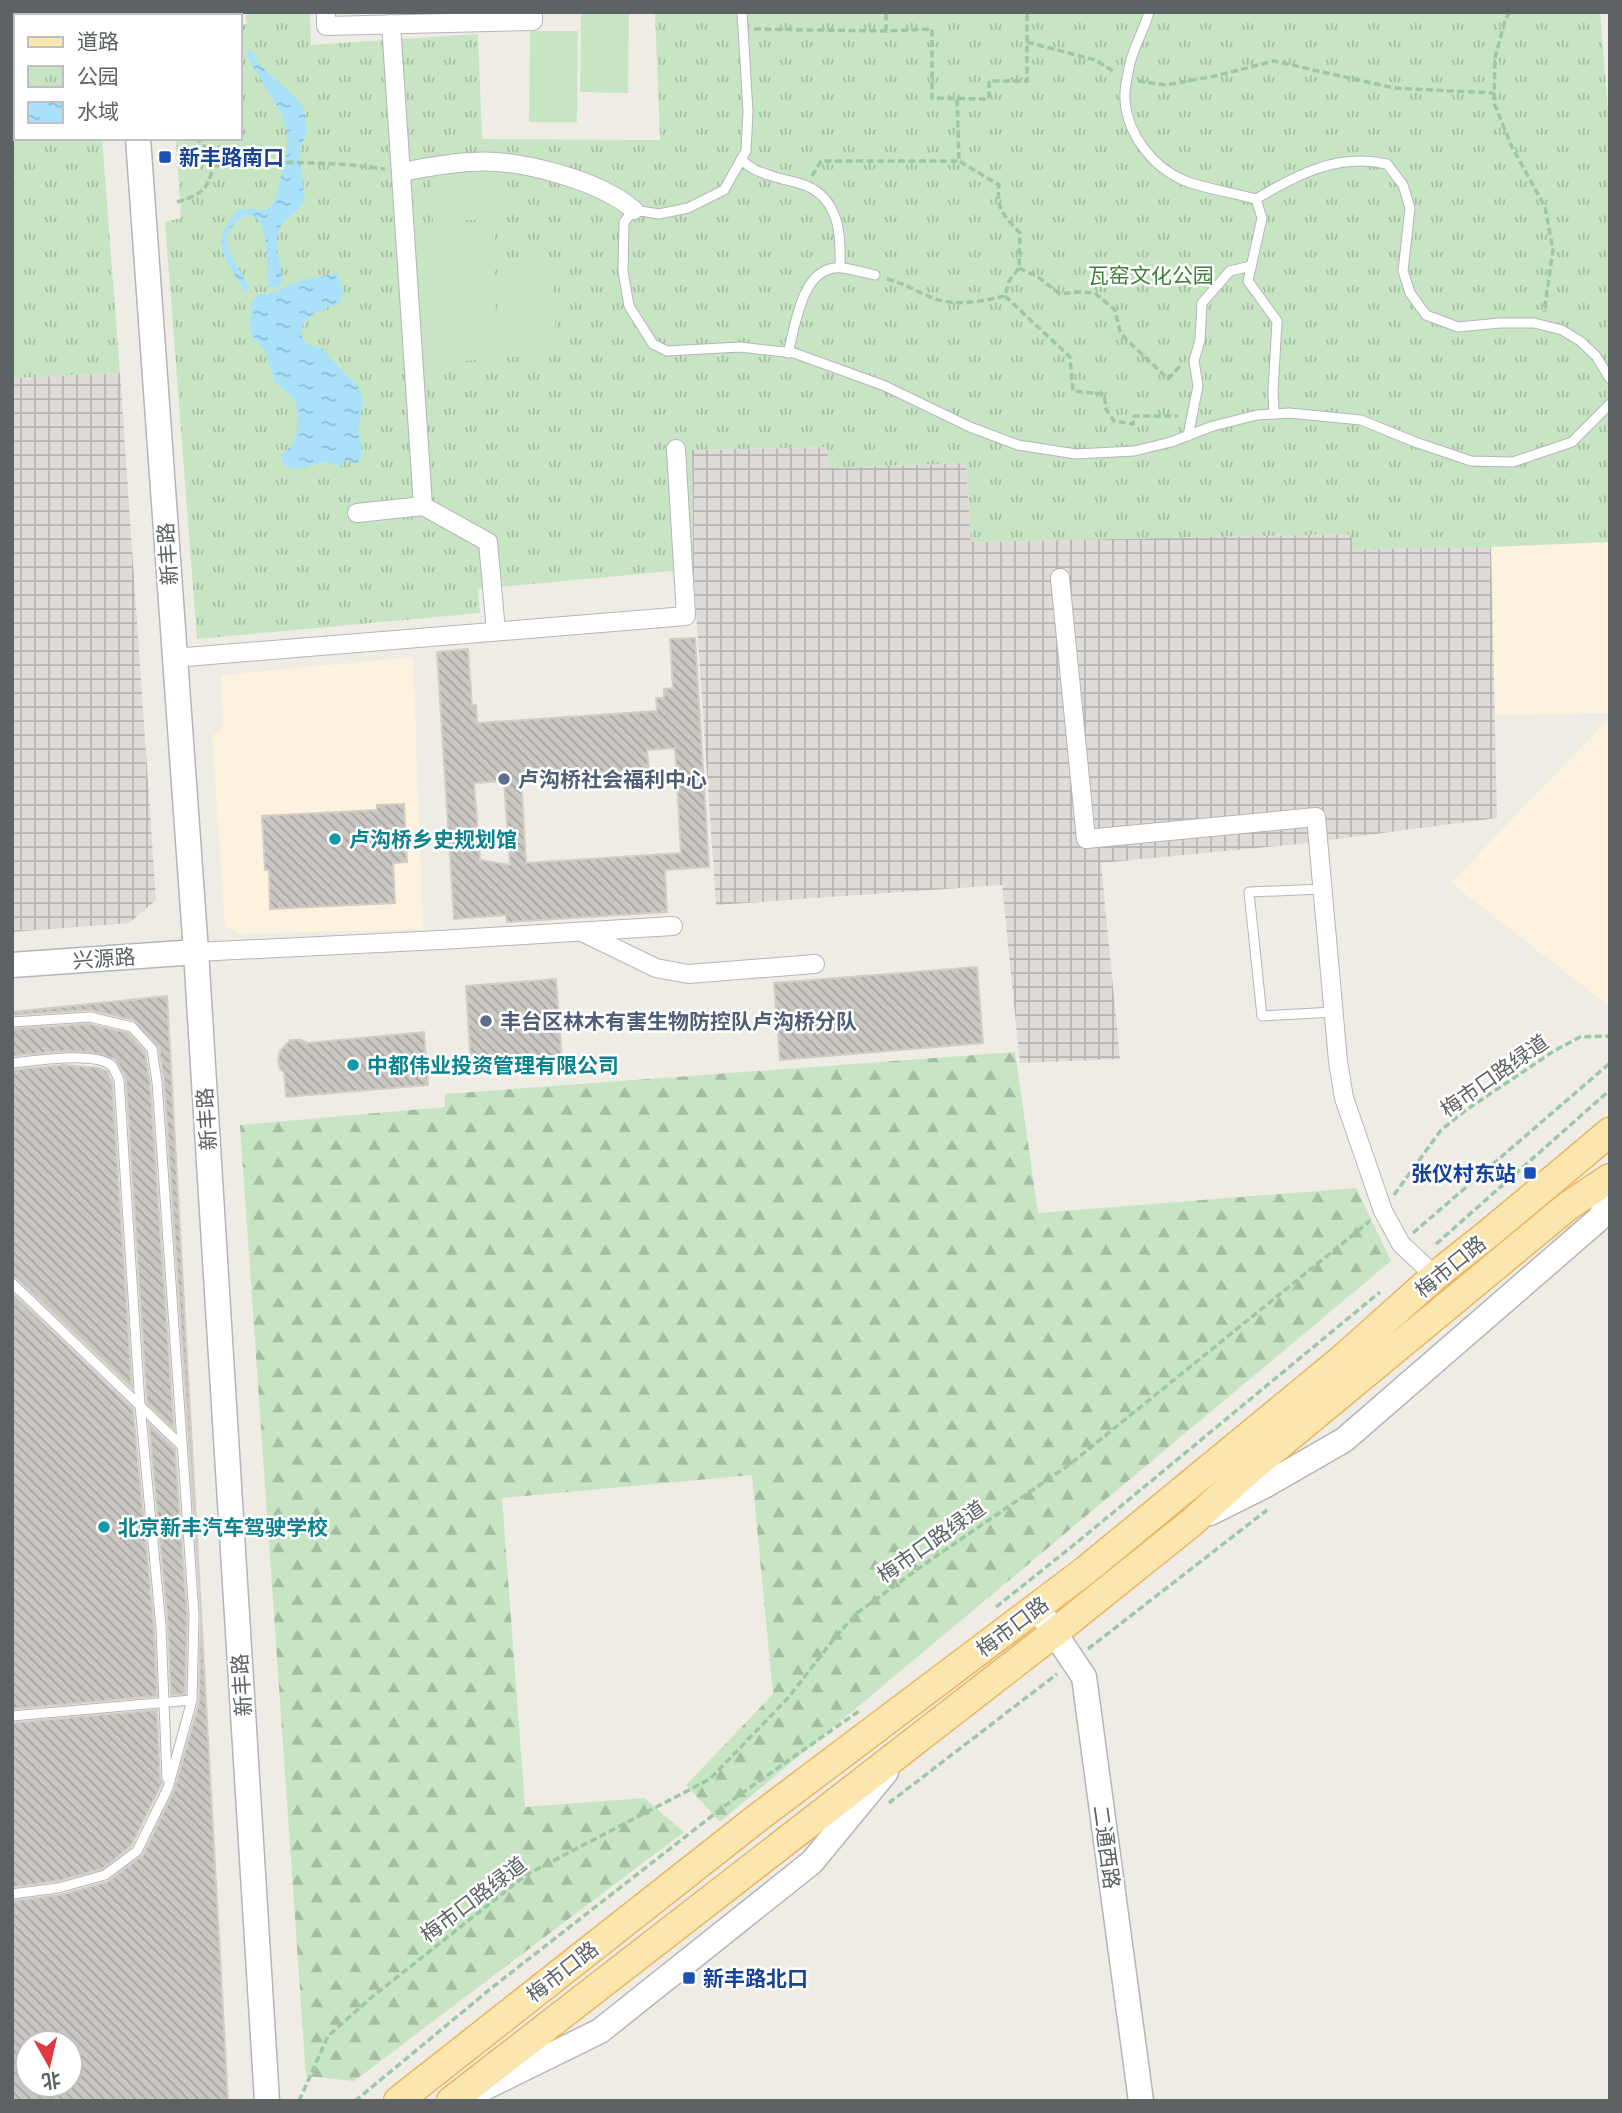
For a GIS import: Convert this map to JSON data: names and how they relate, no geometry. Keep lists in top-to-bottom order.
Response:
{
  "streets": {
    "main road": ["梅市口路"],
    "street": ["新丰路", "兴源路", "二通西路"],
    "path": ["梅市口路绿道"]
  },
  "crossings": [
    ["新丰路", "兴源路"],
    ["梅市口路", "二通西路"]
  ],
  "parks": ["瓦窑文化公园"],
  "places": {
    "transit": ["新丰路南口", "张仪村东站", "新丰路北口"],
    "other": [
      "卢沟桥社会福利中心",
      "卢沟桥乡史规划馆",
      "丰台区林木有害生物防控队卢沟桥分队",
      "中都伟业投资管理有限公司",
      "北京新丰汽车驾驶学校"
    ]
  },
  "legend": ["道路", "公园", "水域"],
  "north": "bottom"
}
